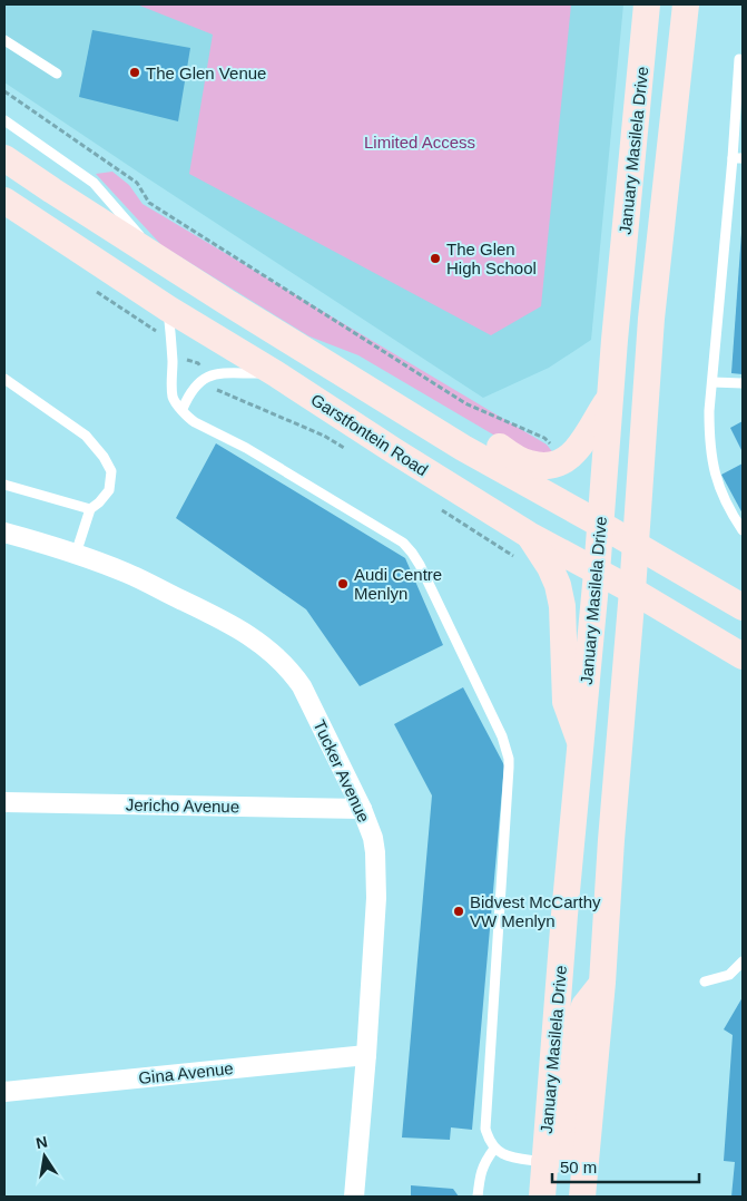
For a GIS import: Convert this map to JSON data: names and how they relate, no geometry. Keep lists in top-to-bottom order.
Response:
{
  "streets": {
    "main road": ["January Masilela Drive", "Garstfontein Road"],
    "street": ["Tucker Avenue", "Jericho Avenue", "Gina Avenue"]
  },
  "crossings": [
    ["January Masilela Drive", "Garstfontein Road"],
    ["Tucker Avenue", "Jericho Avenue"],
    ["Tucker Avenue", "Gina Avenue"]
  ],
  "parks": ["Limited Access"],
  "places": [
    "The Glen Venue",
    "The Glen High School",
    "Audi Centre Menlyn",
    "Bidvest McCarthy VW Menlyn"
  ],
  "scale_bar": "50 m",
  "north": "top"
}
